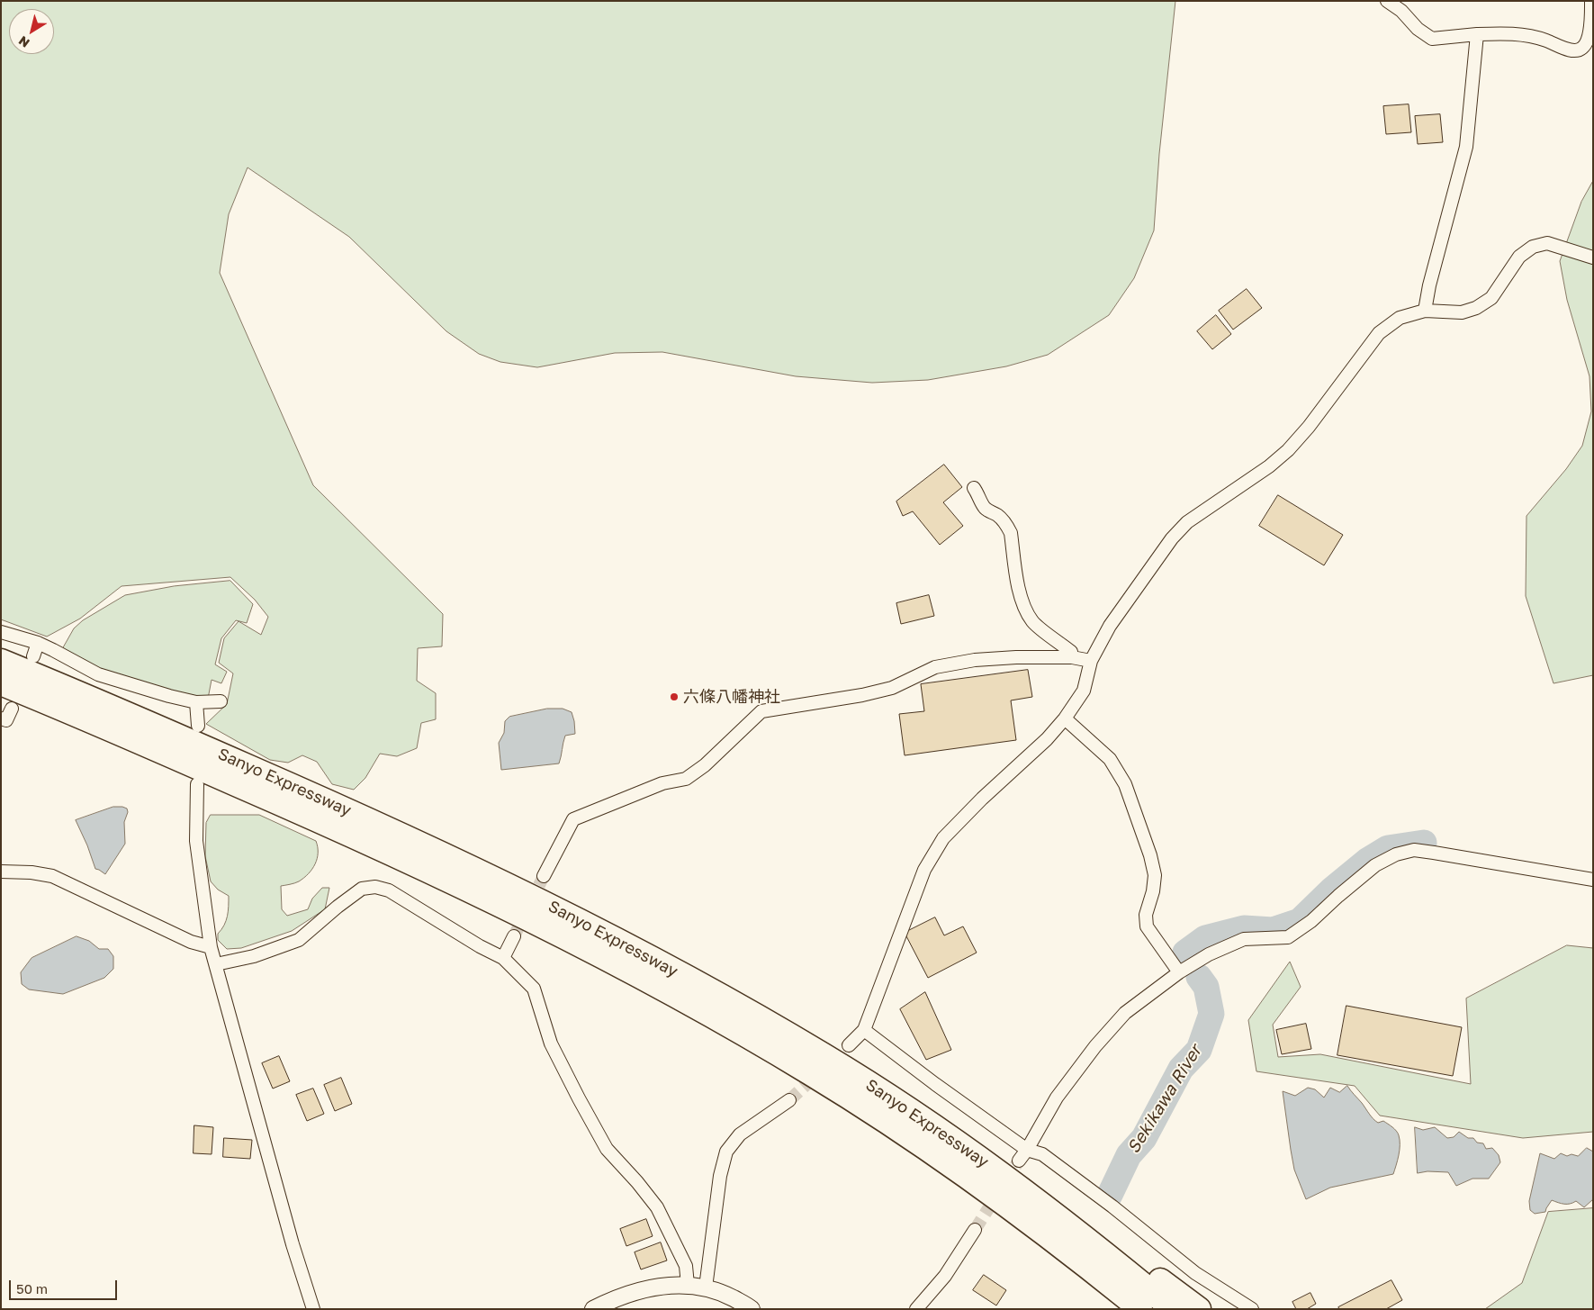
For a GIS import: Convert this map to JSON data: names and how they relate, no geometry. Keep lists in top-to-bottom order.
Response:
{
  "streets": {
    "highway": ["Sanyo Expressway"]
  },
  "water": ["Sekikawa River"],
  "places": ["六條八幡神社"],
  "scale_bar": "50 m",
  "north": "bottom left"
}
